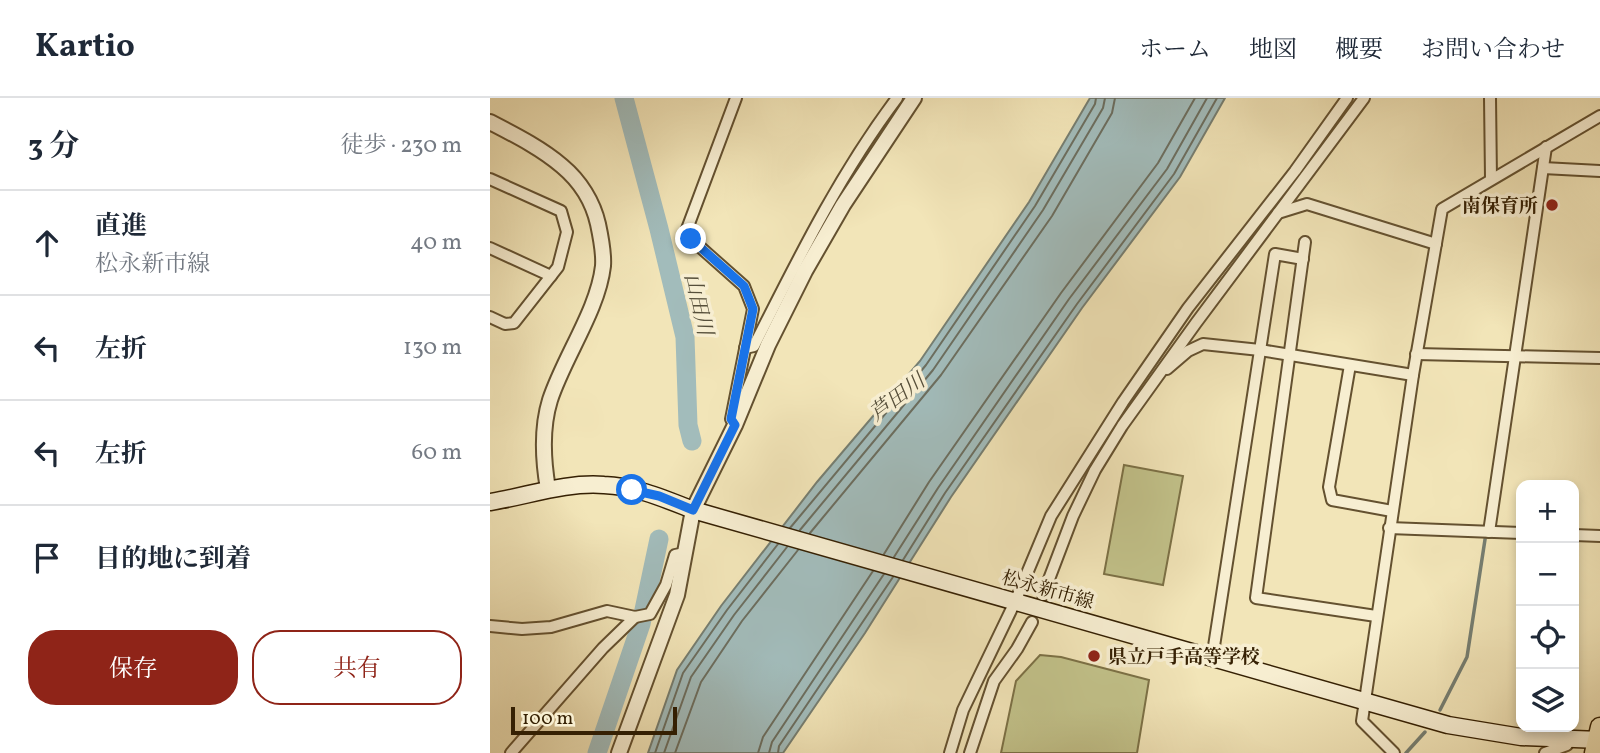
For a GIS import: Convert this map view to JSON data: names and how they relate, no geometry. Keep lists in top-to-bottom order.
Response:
{
  "streets": {
    "main road": ["松永新市線"]
  },
  "water": ["山田川", "芦田川"],
  "places": ["南保育所", "県立戸手高等学校"],
  "scale_bar": "100 m",
  "page": {
    "header": "Kartio",
    "nav": [
      "ホーム",
      "地図",
      "概要",
      "お問い合わせ"
    ],
    "heading": ["3 分", "徒歩 · 230 m"],
    "list": [
      ["直進", "松永新市線", "40 m"],
      ["左折", "130 m"],
      ["左折", "60 m"],
      "目的地に到着"
    ],
    "map_buttons": ["+", "−"],
    "buttons": ["保存", "共有"],
    "scale": "100 m"
  }
}
